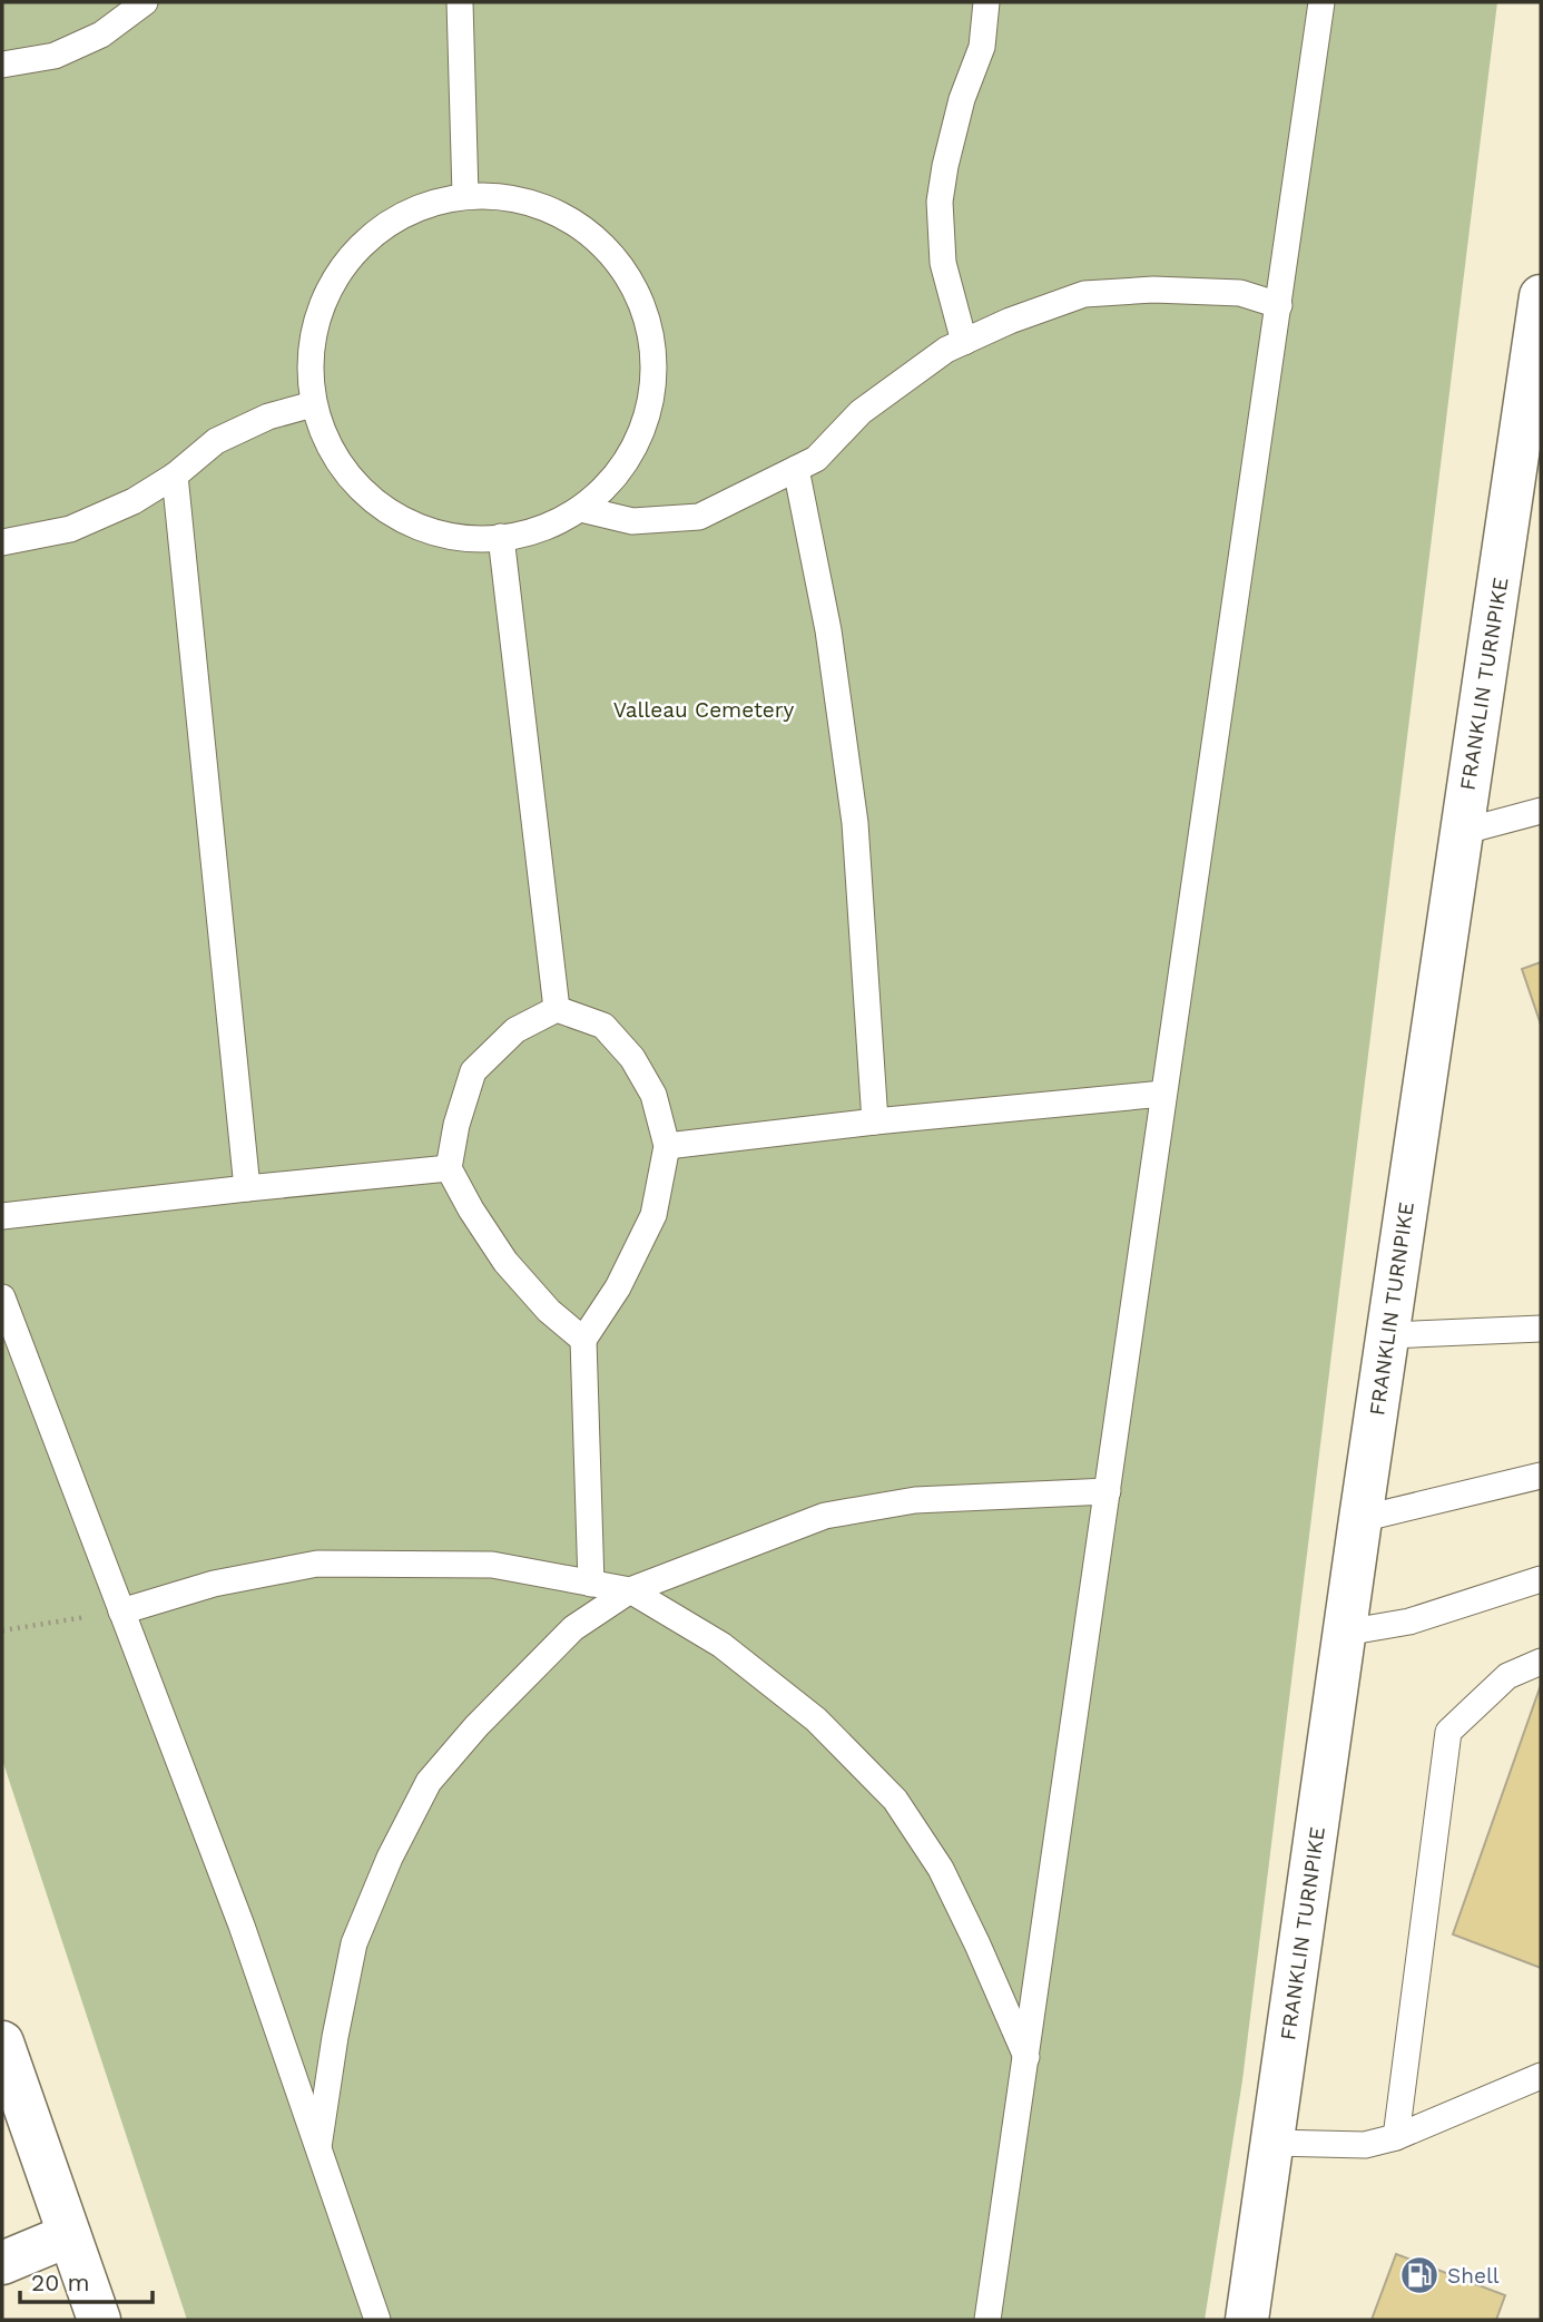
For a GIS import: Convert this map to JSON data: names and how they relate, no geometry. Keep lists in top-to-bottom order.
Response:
{
  "streets": {
    "street": ["FRANKLIN TURNPIKE"]
  },
  "parks": ["Valleau Cemetery"],
  "places": {
    "fuel station": ["Shell"]
  },
  "scale_bar": "20 m"
}
